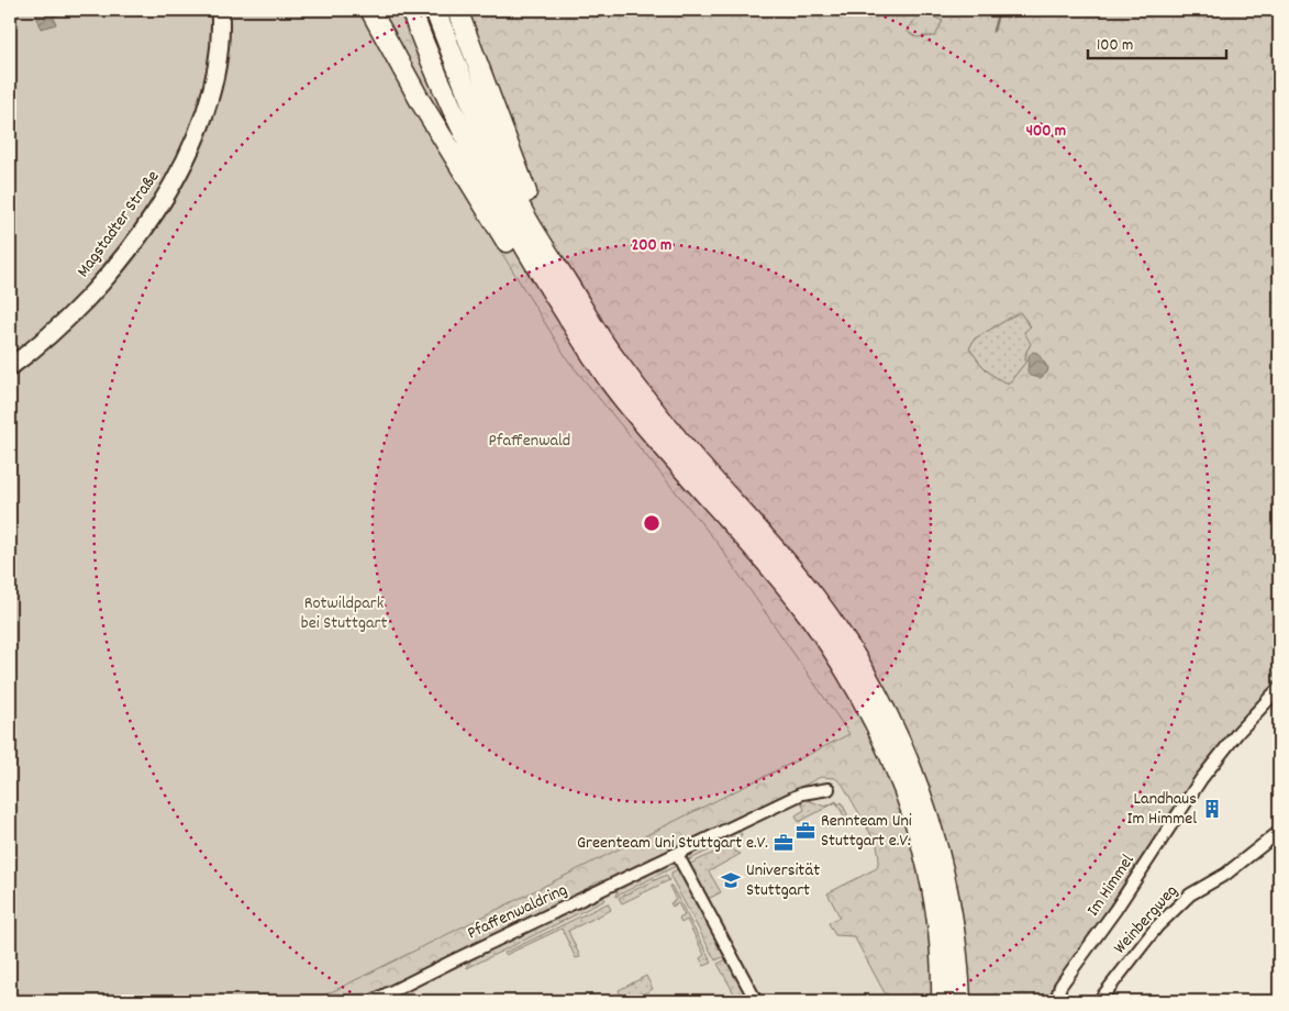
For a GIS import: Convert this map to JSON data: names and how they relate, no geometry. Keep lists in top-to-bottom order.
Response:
{
  "streets": {
    "main road": ["Magstadter Straße"],
    "street": ["Im Himmel", "Pfaffenwaldring", "Weinbergweg"]
  },
  "parks": ["Pfaffenwald", "Rotwildpark bei Stuttgart"],
  "places": {
    "building": ["Landhaus Im Himmel"],
    "office": ["Rennteam Uni Stuttgart e.V.", "Greenteam Uni Stuttgart e.V."],
    "school or university": ["Universität Stuttgart"]
  },
  "scale_bar": "100 m",
  "rings": ["400 m", "200 m"]
}
